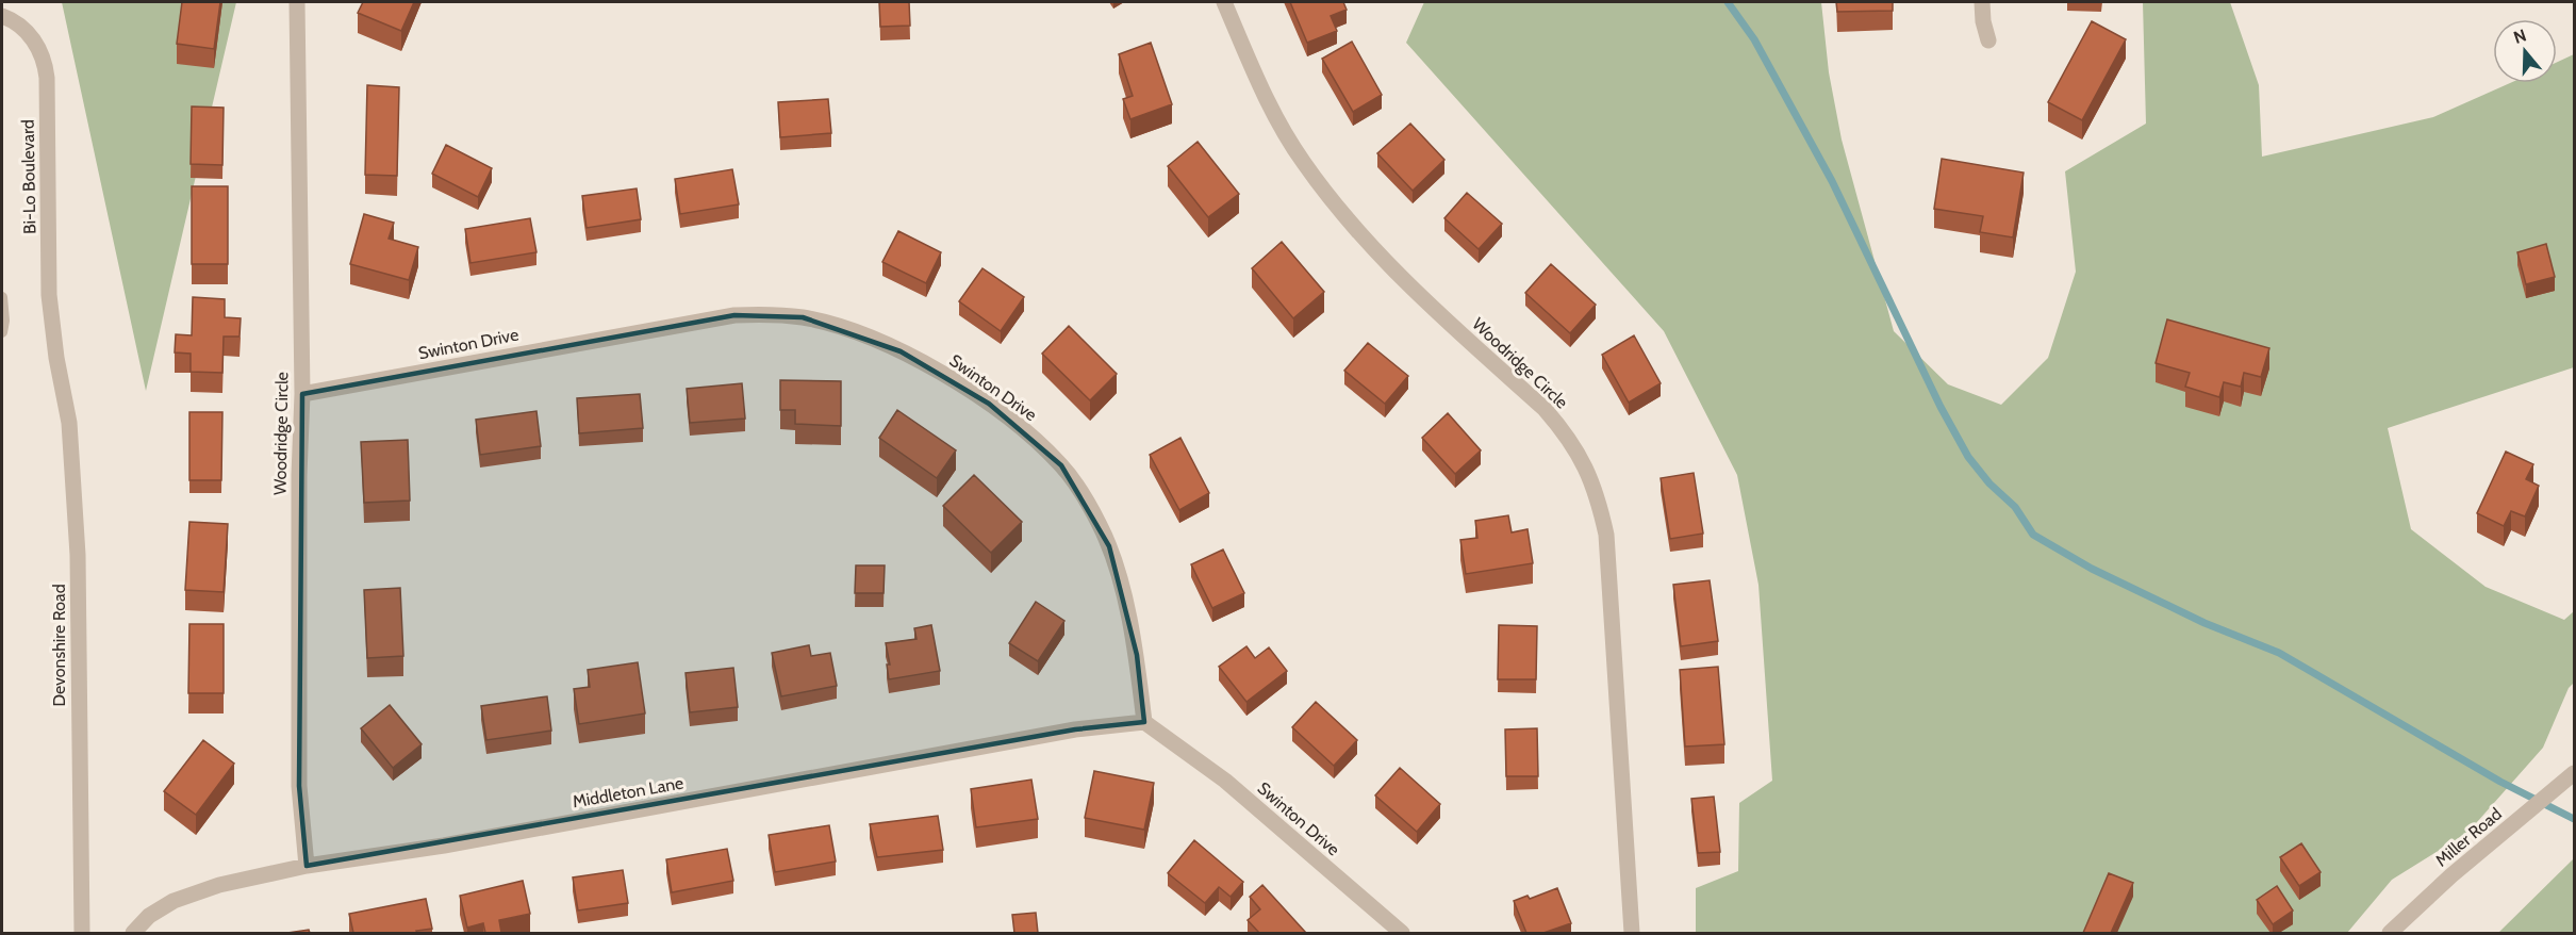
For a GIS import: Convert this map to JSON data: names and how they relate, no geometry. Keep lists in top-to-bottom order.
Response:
{
  "streets": {
    "street": [
      "Bi-Lo Boulevard",
      "Swinton Drive",
      "Woodridge Circle",
      "Devonshire Road",
      "Middleton Lane",
      "Miller Road"
    ]
  },
  "crossings": [
    ["Bi-Lo Boulevard", "Devonshire Road"],
    ["Swinton Drive", "Woodridge Circle"],
    ["Swinton Drive", "Middleton Lane"],
    ["Woodridge Circle", "Middleton Lane"]
  ],
  "north": "top"
}
